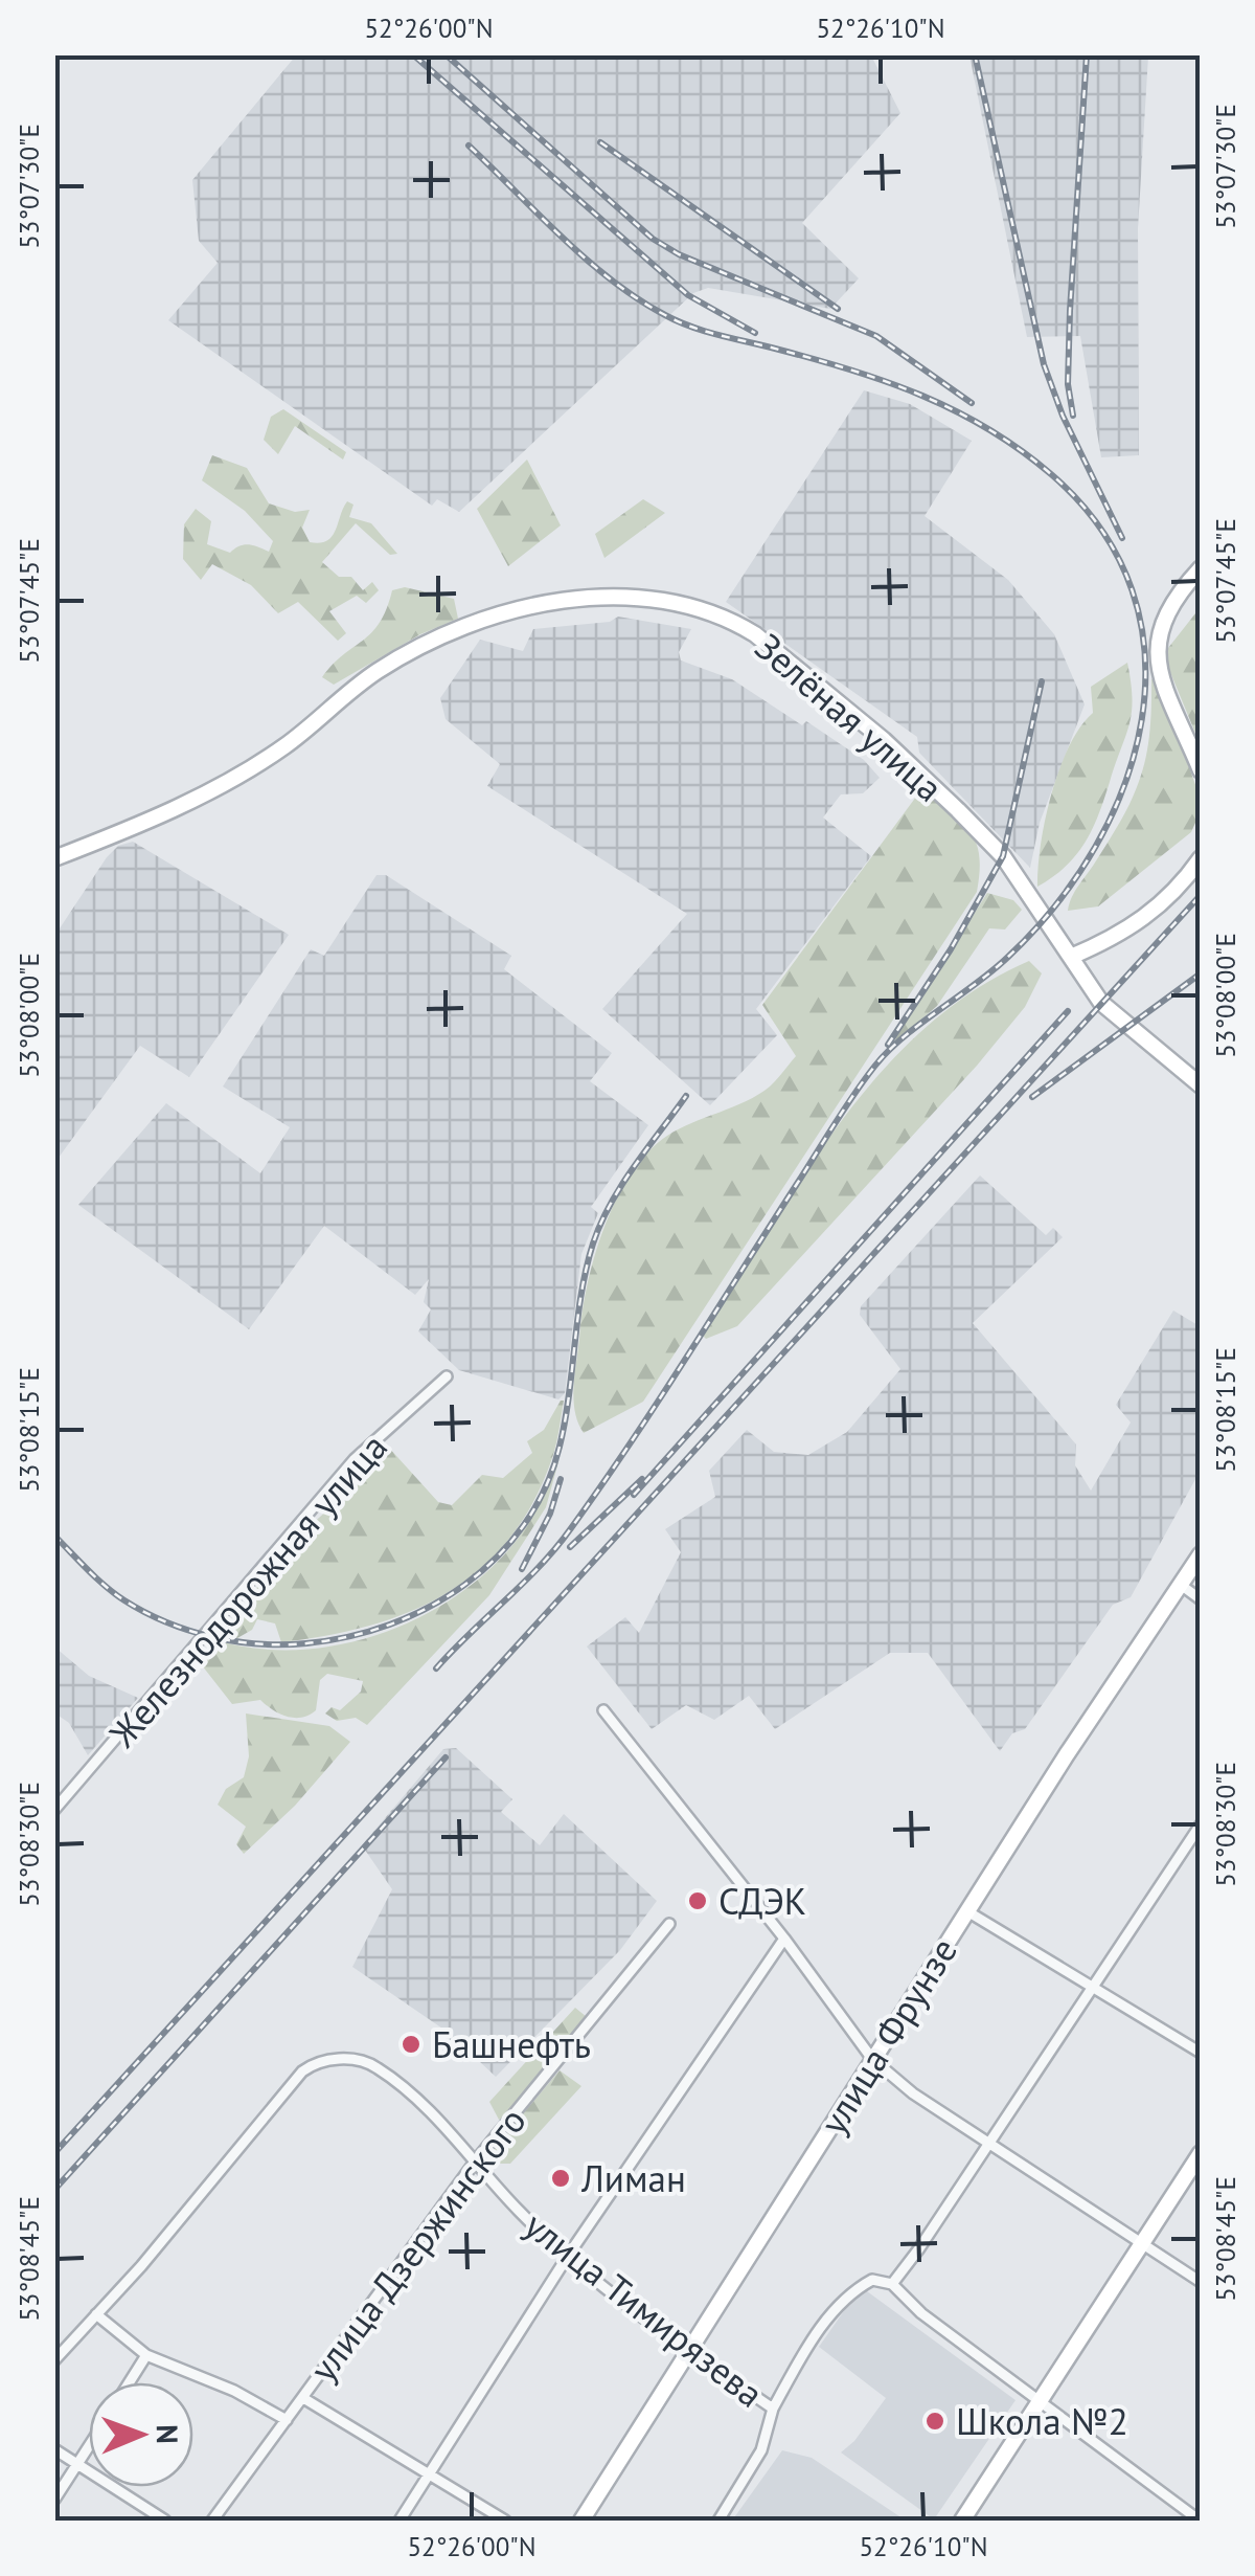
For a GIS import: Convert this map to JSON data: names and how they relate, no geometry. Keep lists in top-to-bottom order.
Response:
{
  "streets": {
    "street": [
      "Зелёная улица",
      "Железнодорожная улица",
      "улица Фрунзе",
      "улица Дзержинского",
      "улица Тимирязева"
    ]
  },
  "crossings": [
    ["улица Фрунзе", "улица Тимирязева"],
    ["улица Дзержинского", "улица Тимирязева"]
  ],
  "places": [
    "СДЭК",
    "Башнефть",
    "Лиман",
    "Школа №2"
  ],
  "north": "right",
  "coordinates": [
    "52°26'00\"N",
    "52°26'10\"N",
    "53°07'30\"E",
    "53°07'45\"E",
    "53°08'00\"E",
    "53°08'15\"E",
    "53°08'30\"E",
    "53°08'45\"E"
  ]
}
